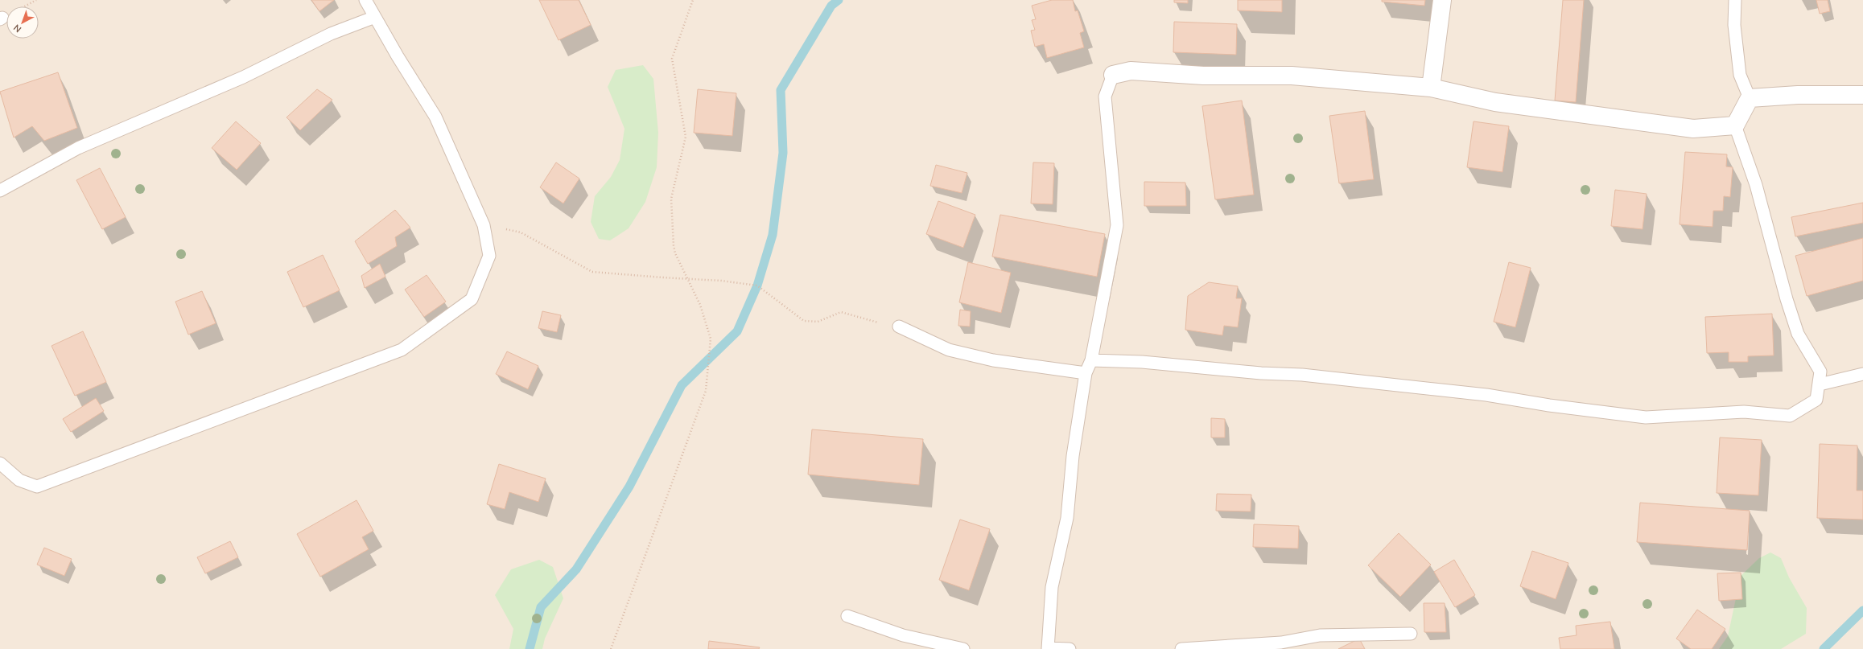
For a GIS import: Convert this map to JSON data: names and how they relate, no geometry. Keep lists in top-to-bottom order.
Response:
{
  "north": "bottom left"
}
